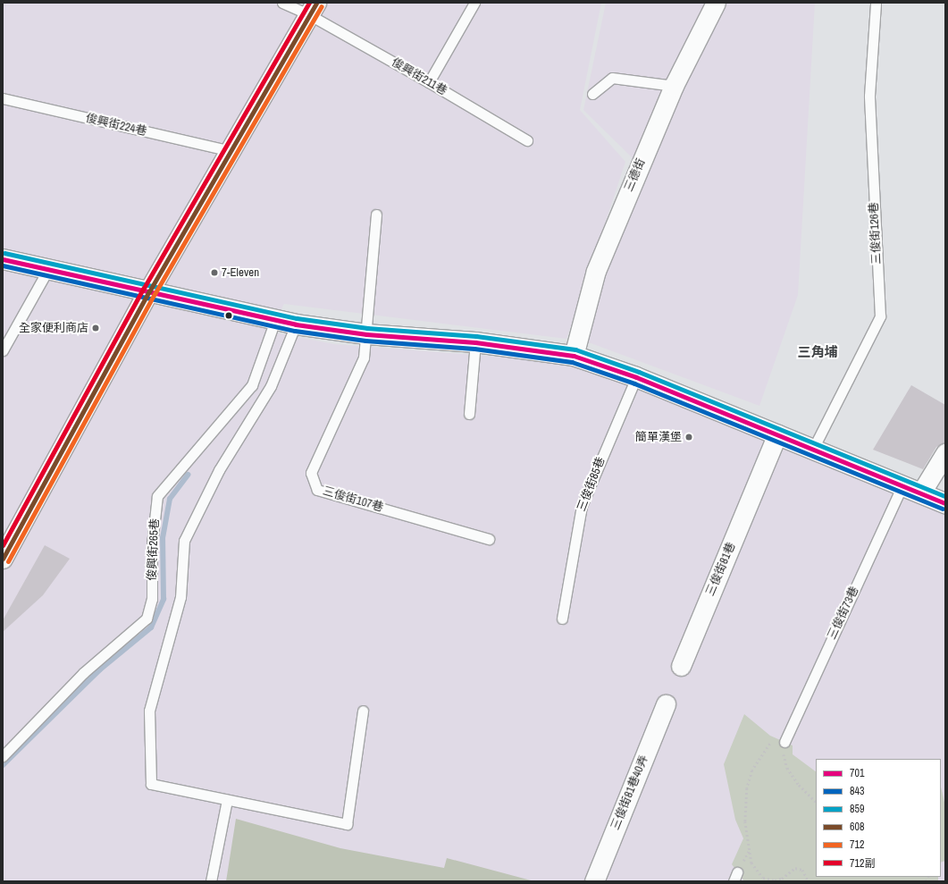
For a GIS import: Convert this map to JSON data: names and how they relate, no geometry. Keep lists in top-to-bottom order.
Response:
{
  "streets": {
    "street": ["三德街", "三俊街81巷", "三俊街81巷40弄"],
    "lane": [
      "俊興街211巷",
      "俊興街224巷",
      "三俊街126巷",
      "三俊街85巷",
      "三俊街107巷",
      "俊興街265巷",
      "三俊街73巷"
    ]
  },
  "districts": ["三角埔"],
  "places": ["7-Eleven", "全家便利商店", "簡單漢堡"],
  "lines": [
    "transit line 608",
    "transit line 712副",
    "transit line 712",
    "transit line 859",
    "transit line 701",
    "transit line 843"
  ],
  "legend": [
    "701",
    "843",
    "859",
    "608",
    "712",
    "712副"
  ]
}
